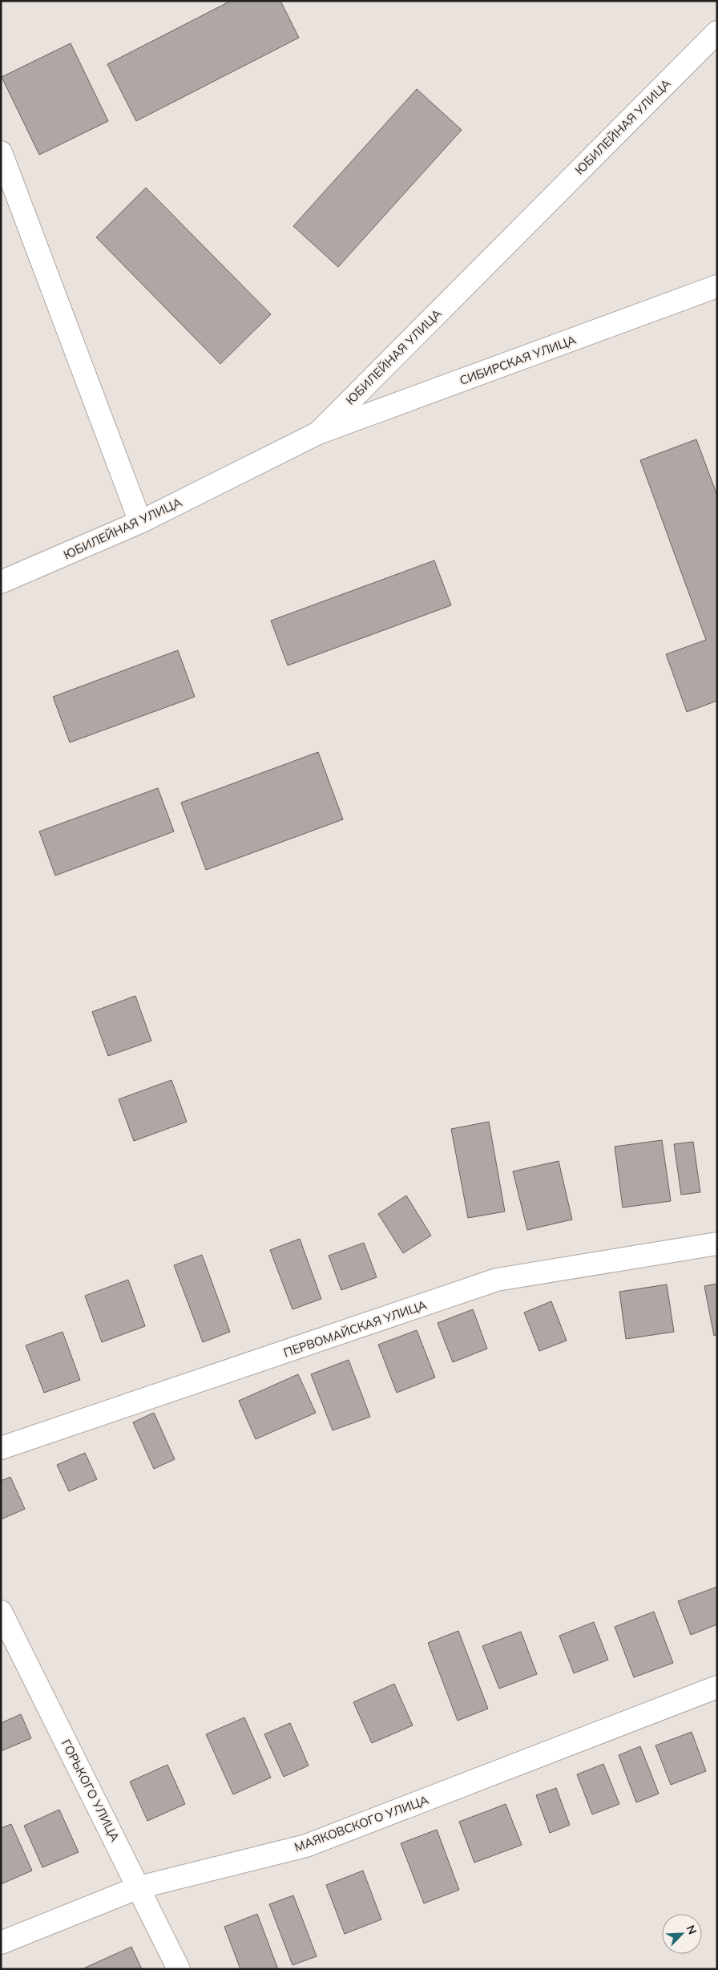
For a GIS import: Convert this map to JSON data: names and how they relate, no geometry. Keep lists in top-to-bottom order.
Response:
{
  "streets": {
    "street": [
      "ЮБИЛЕЙНАЯ УЛИЦА",
      "СИБИРСКАЯ УЛИЦА",
      "ПЕРВОМАЙСКАЯ УЛИЦА",
      "ГОРЬКОГО УЛИЦА",
      "МАЯКОВСКОГО УЛИЦА"
    ]
  },
  "crossings": [
    ["ЮБИЛЕЙНАЯ УЛИЦА", "СИБИРСКАЯ УЛИЦА"],
    ["ГОРЬКОГО УЛИЦА", "МАЯКОВСКОГО УЛИЦА"]
  ],
  "north": "top right"
}
